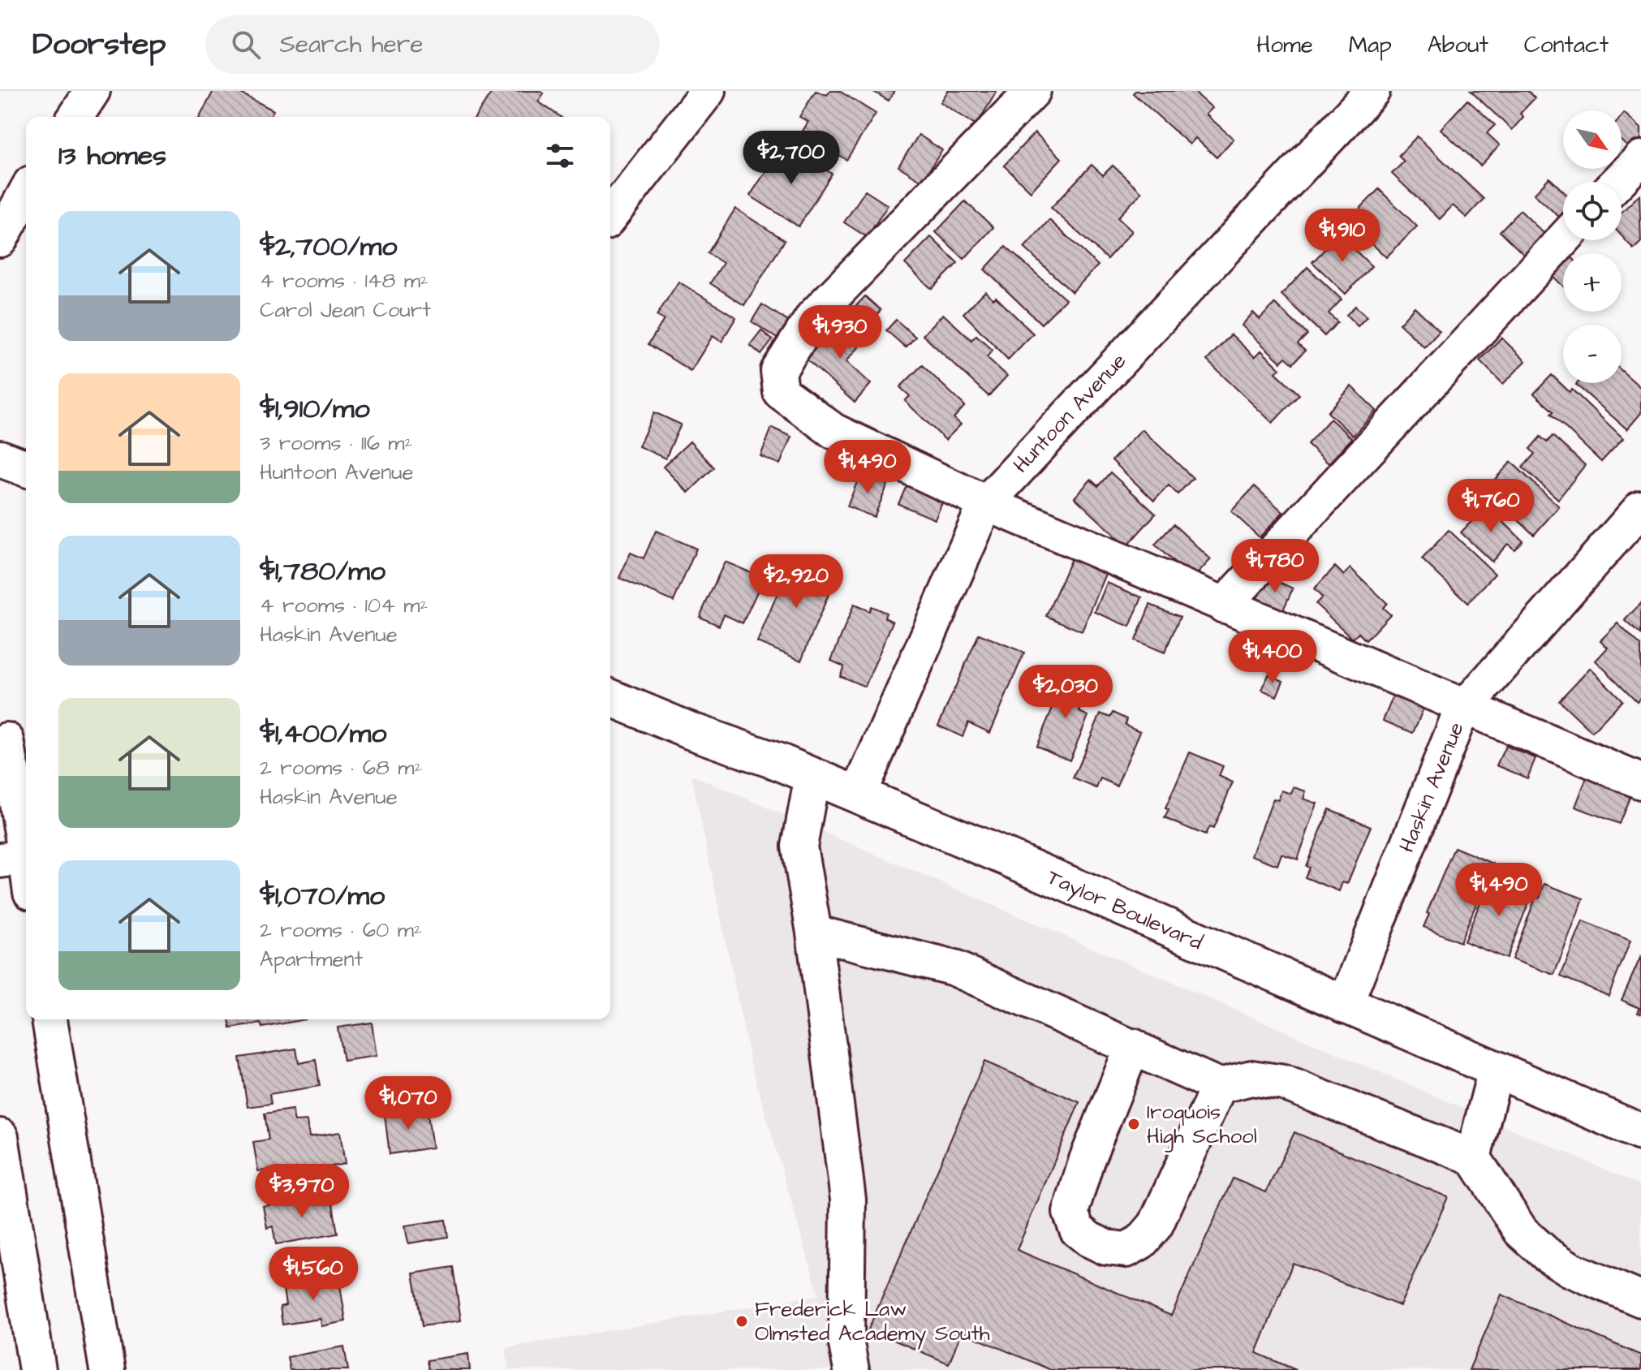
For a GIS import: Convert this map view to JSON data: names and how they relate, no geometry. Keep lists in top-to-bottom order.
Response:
{
  "streets": {
    "main road": ["Taylor Boulevard"],
    "street": ["Huntoon Avenue", "Haskin Avenue"]
  },
  "crossings": [
    ["Huntoon Avenue", "Taylor Boulevard"],
    ["Haskin Avenue", "Taylor Boulevard"]
  ],
  "places": ["Iroquois High School", "Frederick Law Olmsted Academy South"],
  "north": "bottom right",
  "page": {
    "header": "Doorstep",
    "search": "Search here",
    "nav": [
      "Home",
      "Map",
      "About",
      "Contact"
    ],
    "map_buttons": ["+", "−"],
    "heading": "13 homes",
    "price": [
      "$2,700",
      "$1,910",
      "$1,930",
      "$1,490",
      "$1,760",
      "$1,780",
      "$2,920",
      "$1,400",
      "$2,030",
      "$1,490",
      "$1,070",
      "$3,970",
      "$1,560"
    ],
    "list": [
      {
        "name": "$2,700/mo",
        "note": "4 rooms · 148 m² · Carol Jean Court"
      },
      {
        "name": "$1,910/mo",
        "note": "3 rooms · 116 m² · Huntoon Avenue"
      },
      {
        "name": "$1,780/mo",
        "note": "4 rooms · 104 m² · Haskin Avenue"
      },
      {
        "name": "$1,400/mo",
        "note": "2 rooms · 68 m² · Haskin Avenue"
      },
      {
        "name": "$1,070/mo",
        "note": "2 rooms · 60 m² · Apartment"
      }
    ]
  }
}
